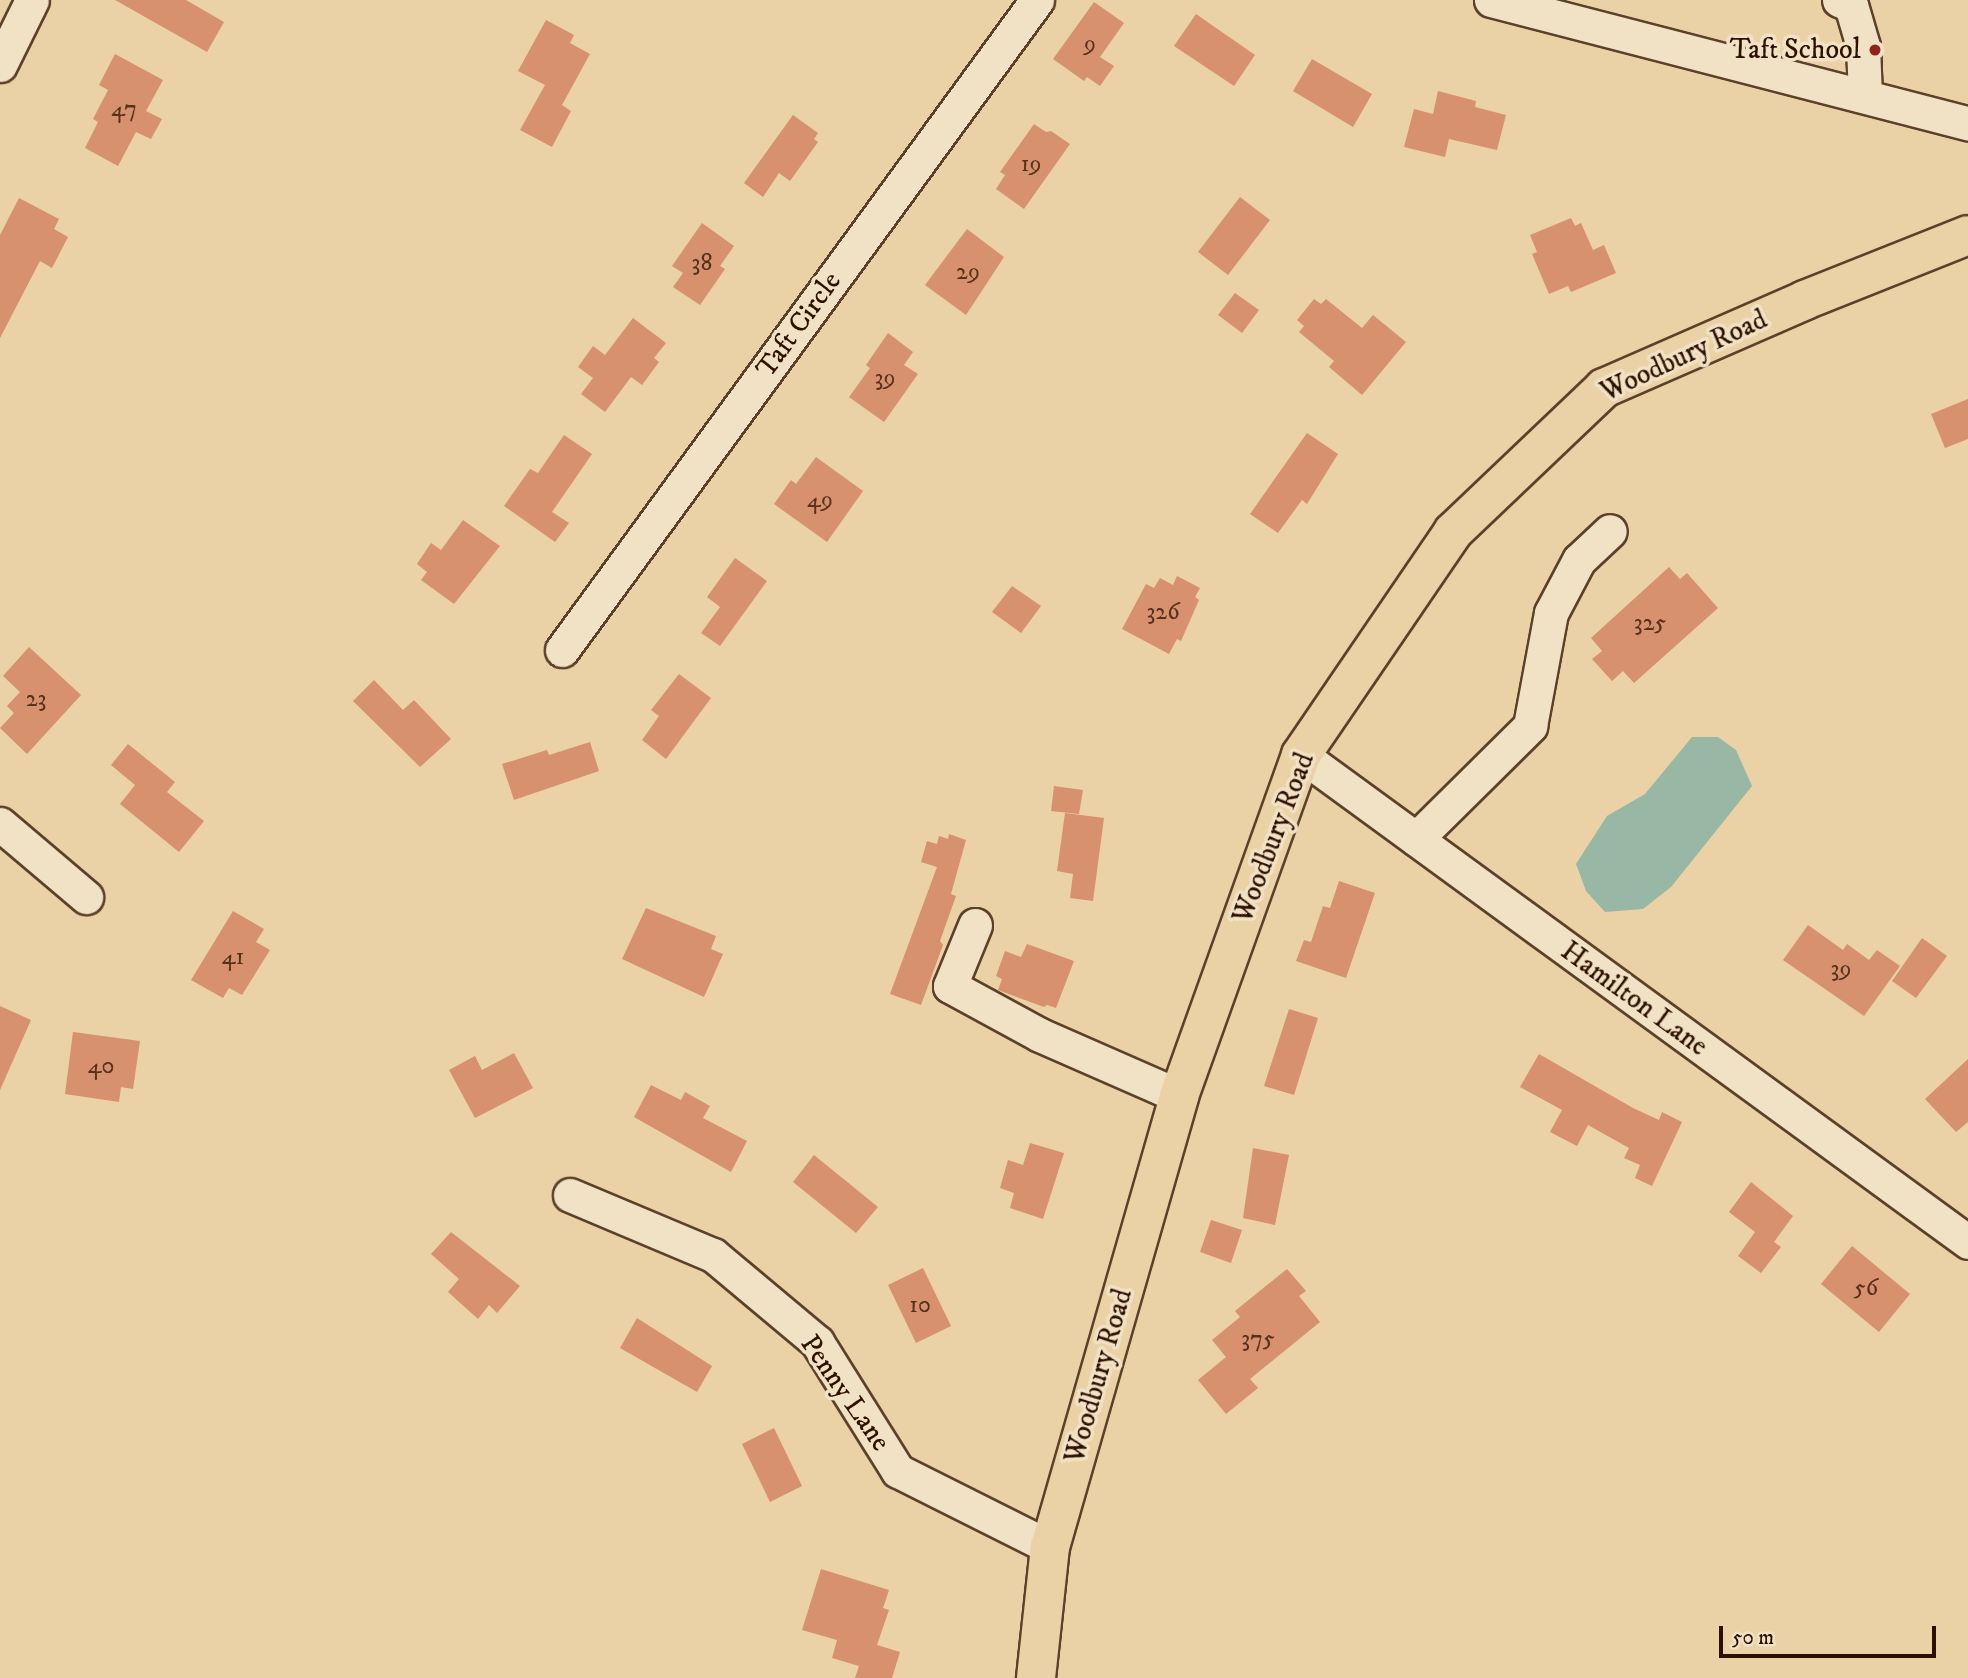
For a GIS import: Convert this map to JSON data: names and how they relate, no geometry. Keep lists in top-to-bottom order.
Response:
{
  "streets": {
    "main road": ["Woodbury Road"],
    "street": ["Taft Circle", "Hamilton Lane", "Penny Lane"]
  },
  "crossings": [
    ["Woodbury Road", "Hamilton Lane"],
    ["Woodbury Road", "Penny Lane"]
  ],
  "places": ["Taft School"],
  "house_numbers": [
    "9",
    "47",
    "19",
    "38",
    "29",
    "39",
    "49",
    "326",
    "325",
    "23",
    "41",
    "39",
    "40",
    "56",
    "10",
    "375"
  ],
  "scale_bar": "50 m"
}
